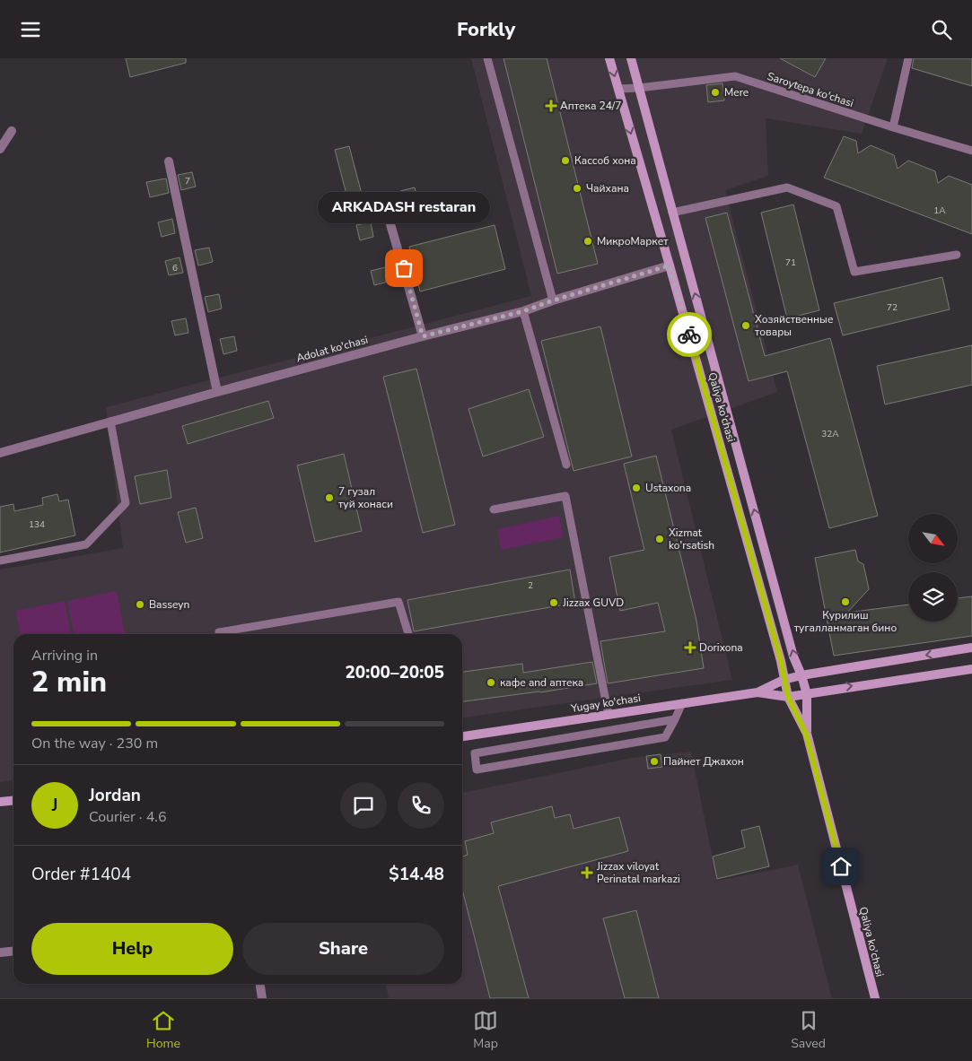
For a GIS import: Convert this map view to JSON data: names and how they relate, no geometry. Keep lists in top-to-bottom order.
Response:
{
  "streets": {
    "main road": ["Qaliya ko'chasi", "Yugay ko'chasi"],
    "street": ["Adolat ko'chasi"],
    "lane": ["Saroytepa ko'chasi"]
  },
  "crossings": [
    ["Saroytepa ko'chasi", "Qaliya ko'chasi"],
    ["Adolat ko'chasi", "Qaliya ko'chasi"],
    ["Qaliya ko'chasi", "Yugay ko'chasi"]
  ],
  "places": {
    "other": [
      "Mere",
      "Кассоб хона",
      "Чайхана",
      "МикроМаркет",
      "ARKADASH restaran",
      "Хозяйственные товары",
      "Ustaxona",
      "7 гузал туй хонаси",
      "Xizmat ko'rsatish",
      "Курилиш тугалланмаган бино",
      "Jizzax GUVD",
      "Basseyn",
      "кафе and аптека",
      "Пайнет Джахон"
    ],
    "health": ["Аптека 24/7", "Dorixona", "Jizzax viloyat Perinatal markazi"]
  },
  "house_numbers": [
    "7",
    "1А",
    "71",
    "6",
    "72",
    "32А",
    "134",
    "2"
  ],
  "north": "bottom right",
  "page": {
    "header": "Forkly",
    "bubble": "ARKADASH restaran",
    "heading": ["2 min", "Arriving in", "20:00–20:05"],
    "panel": [
      "Jordan",
      "Courier · 4.6",
      "Order #1404",
      "$14.48"
    ],
    "bar": "On the way · 230 m",
    "round": "J",
    "buttons": ["Help", "Share"],
    "tabs": ["Home", "Map", "Saved"]
  }
}
